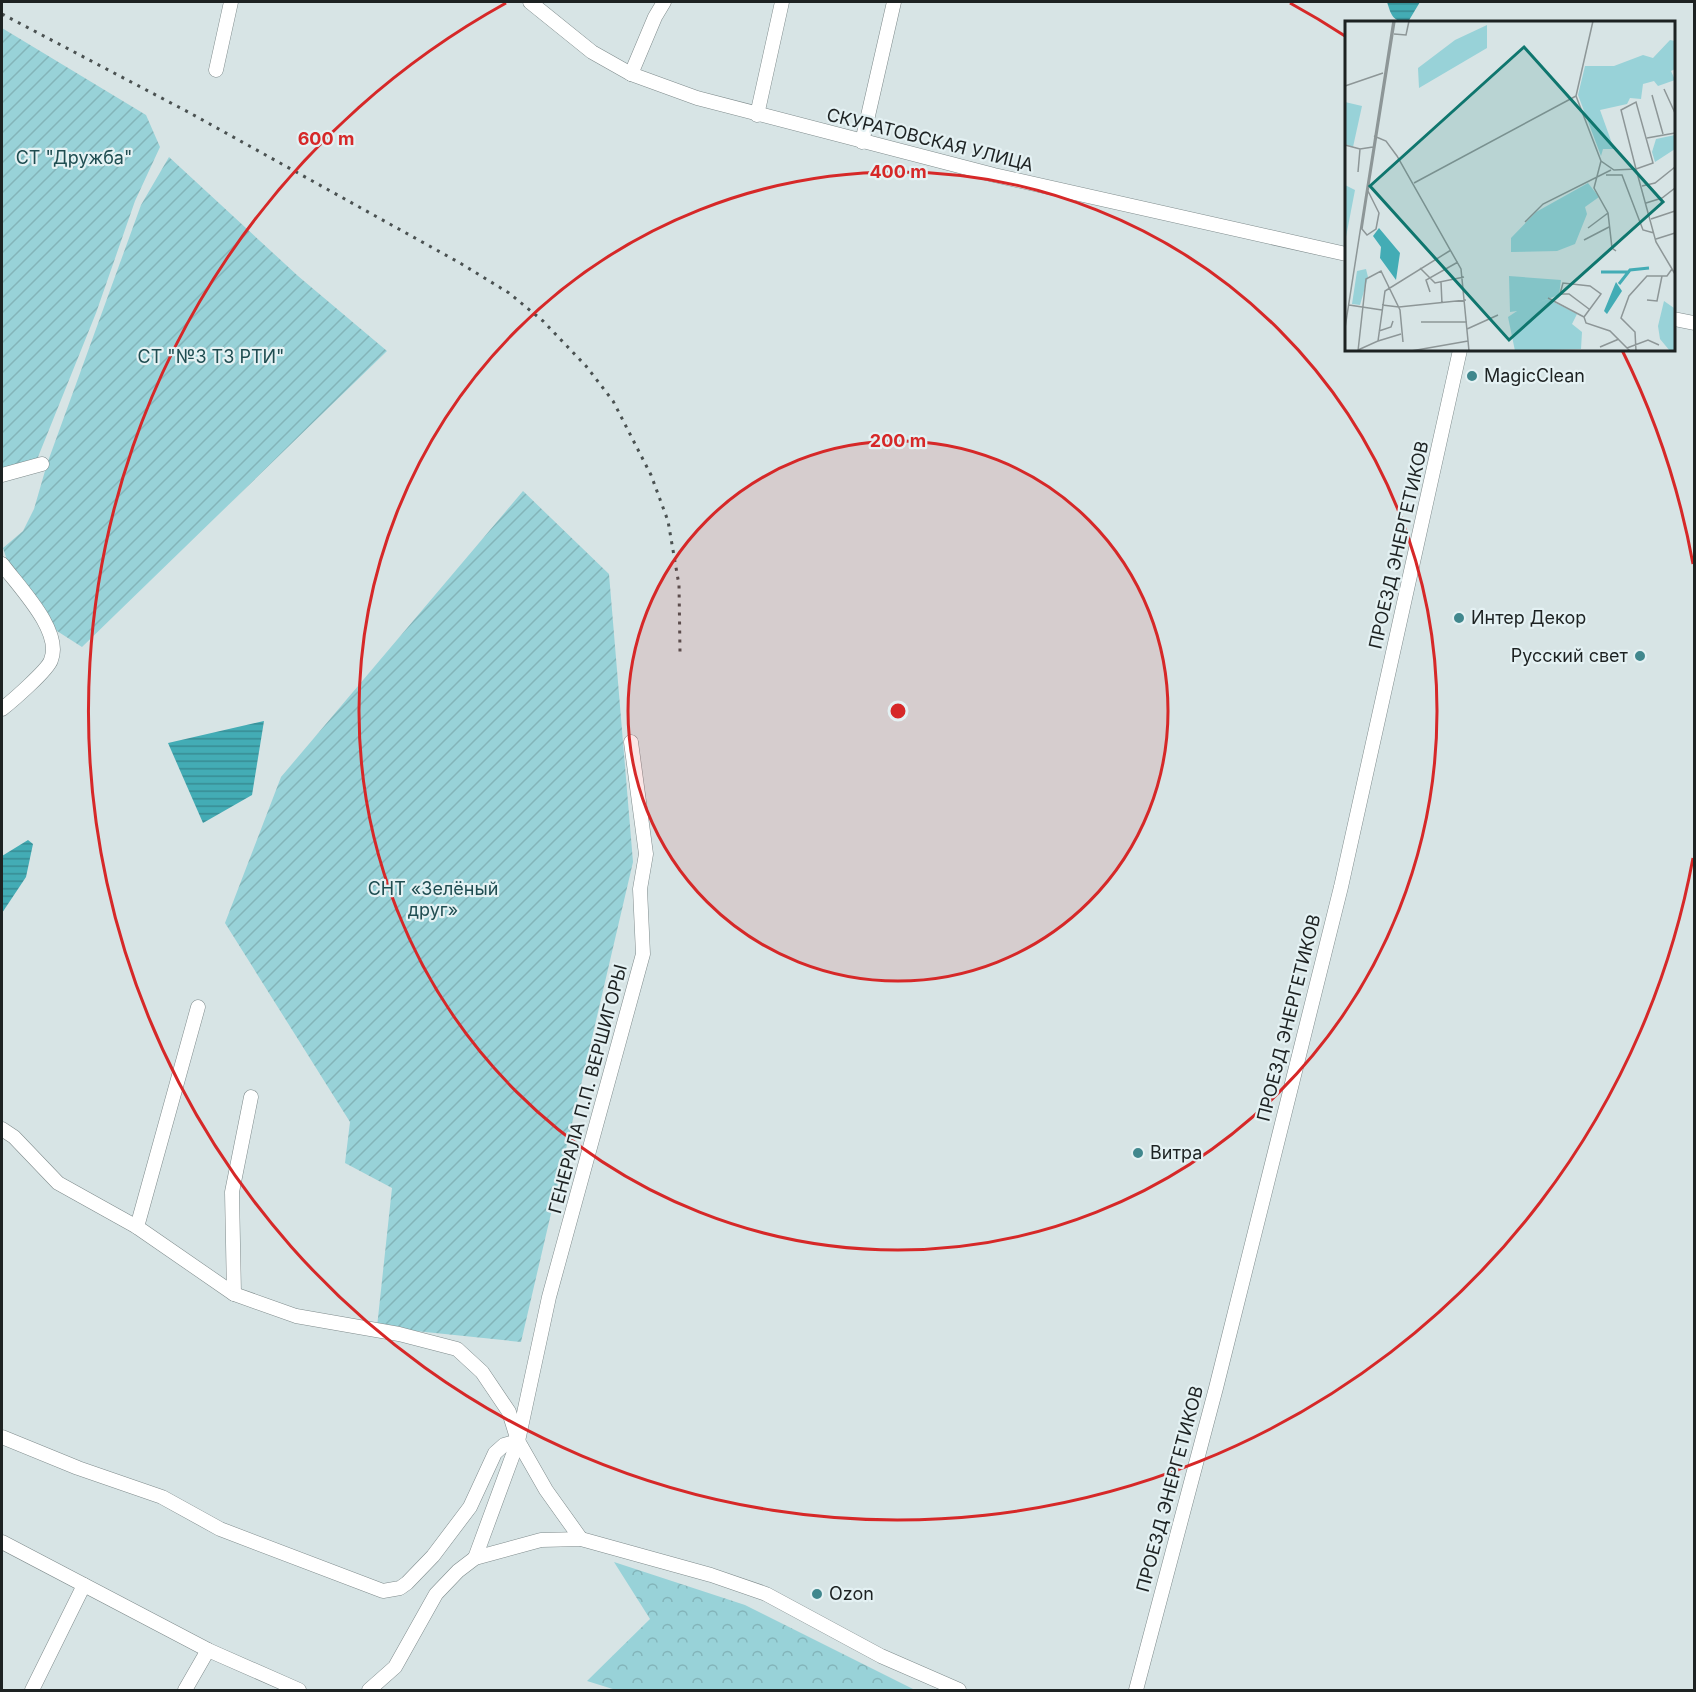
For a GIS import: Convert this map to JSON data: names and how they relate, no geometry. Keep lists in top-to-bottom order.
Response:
{
  "streets": {
    "street": ["СКУРАТОВСКАЯ УЛИЦА", "ПРОЕЗД ЭНЕРГЕТИКОВ", "ГЕНЕРАЛА П.П. ВЕРШИГОРЫ"]
  },
  "parks": ["СТ \"Дружба\"", "СТ \"№3 ТЗ РТИ\"", "СНТ «Зелёный друг»"],
  "places": [
    "MagicClean",
    "Интер Декор",
    "Русский свет",
    "Витра",
    "Ozon"
  ],
  "rings": ["600 m", "400 m", "200 m"]
}
